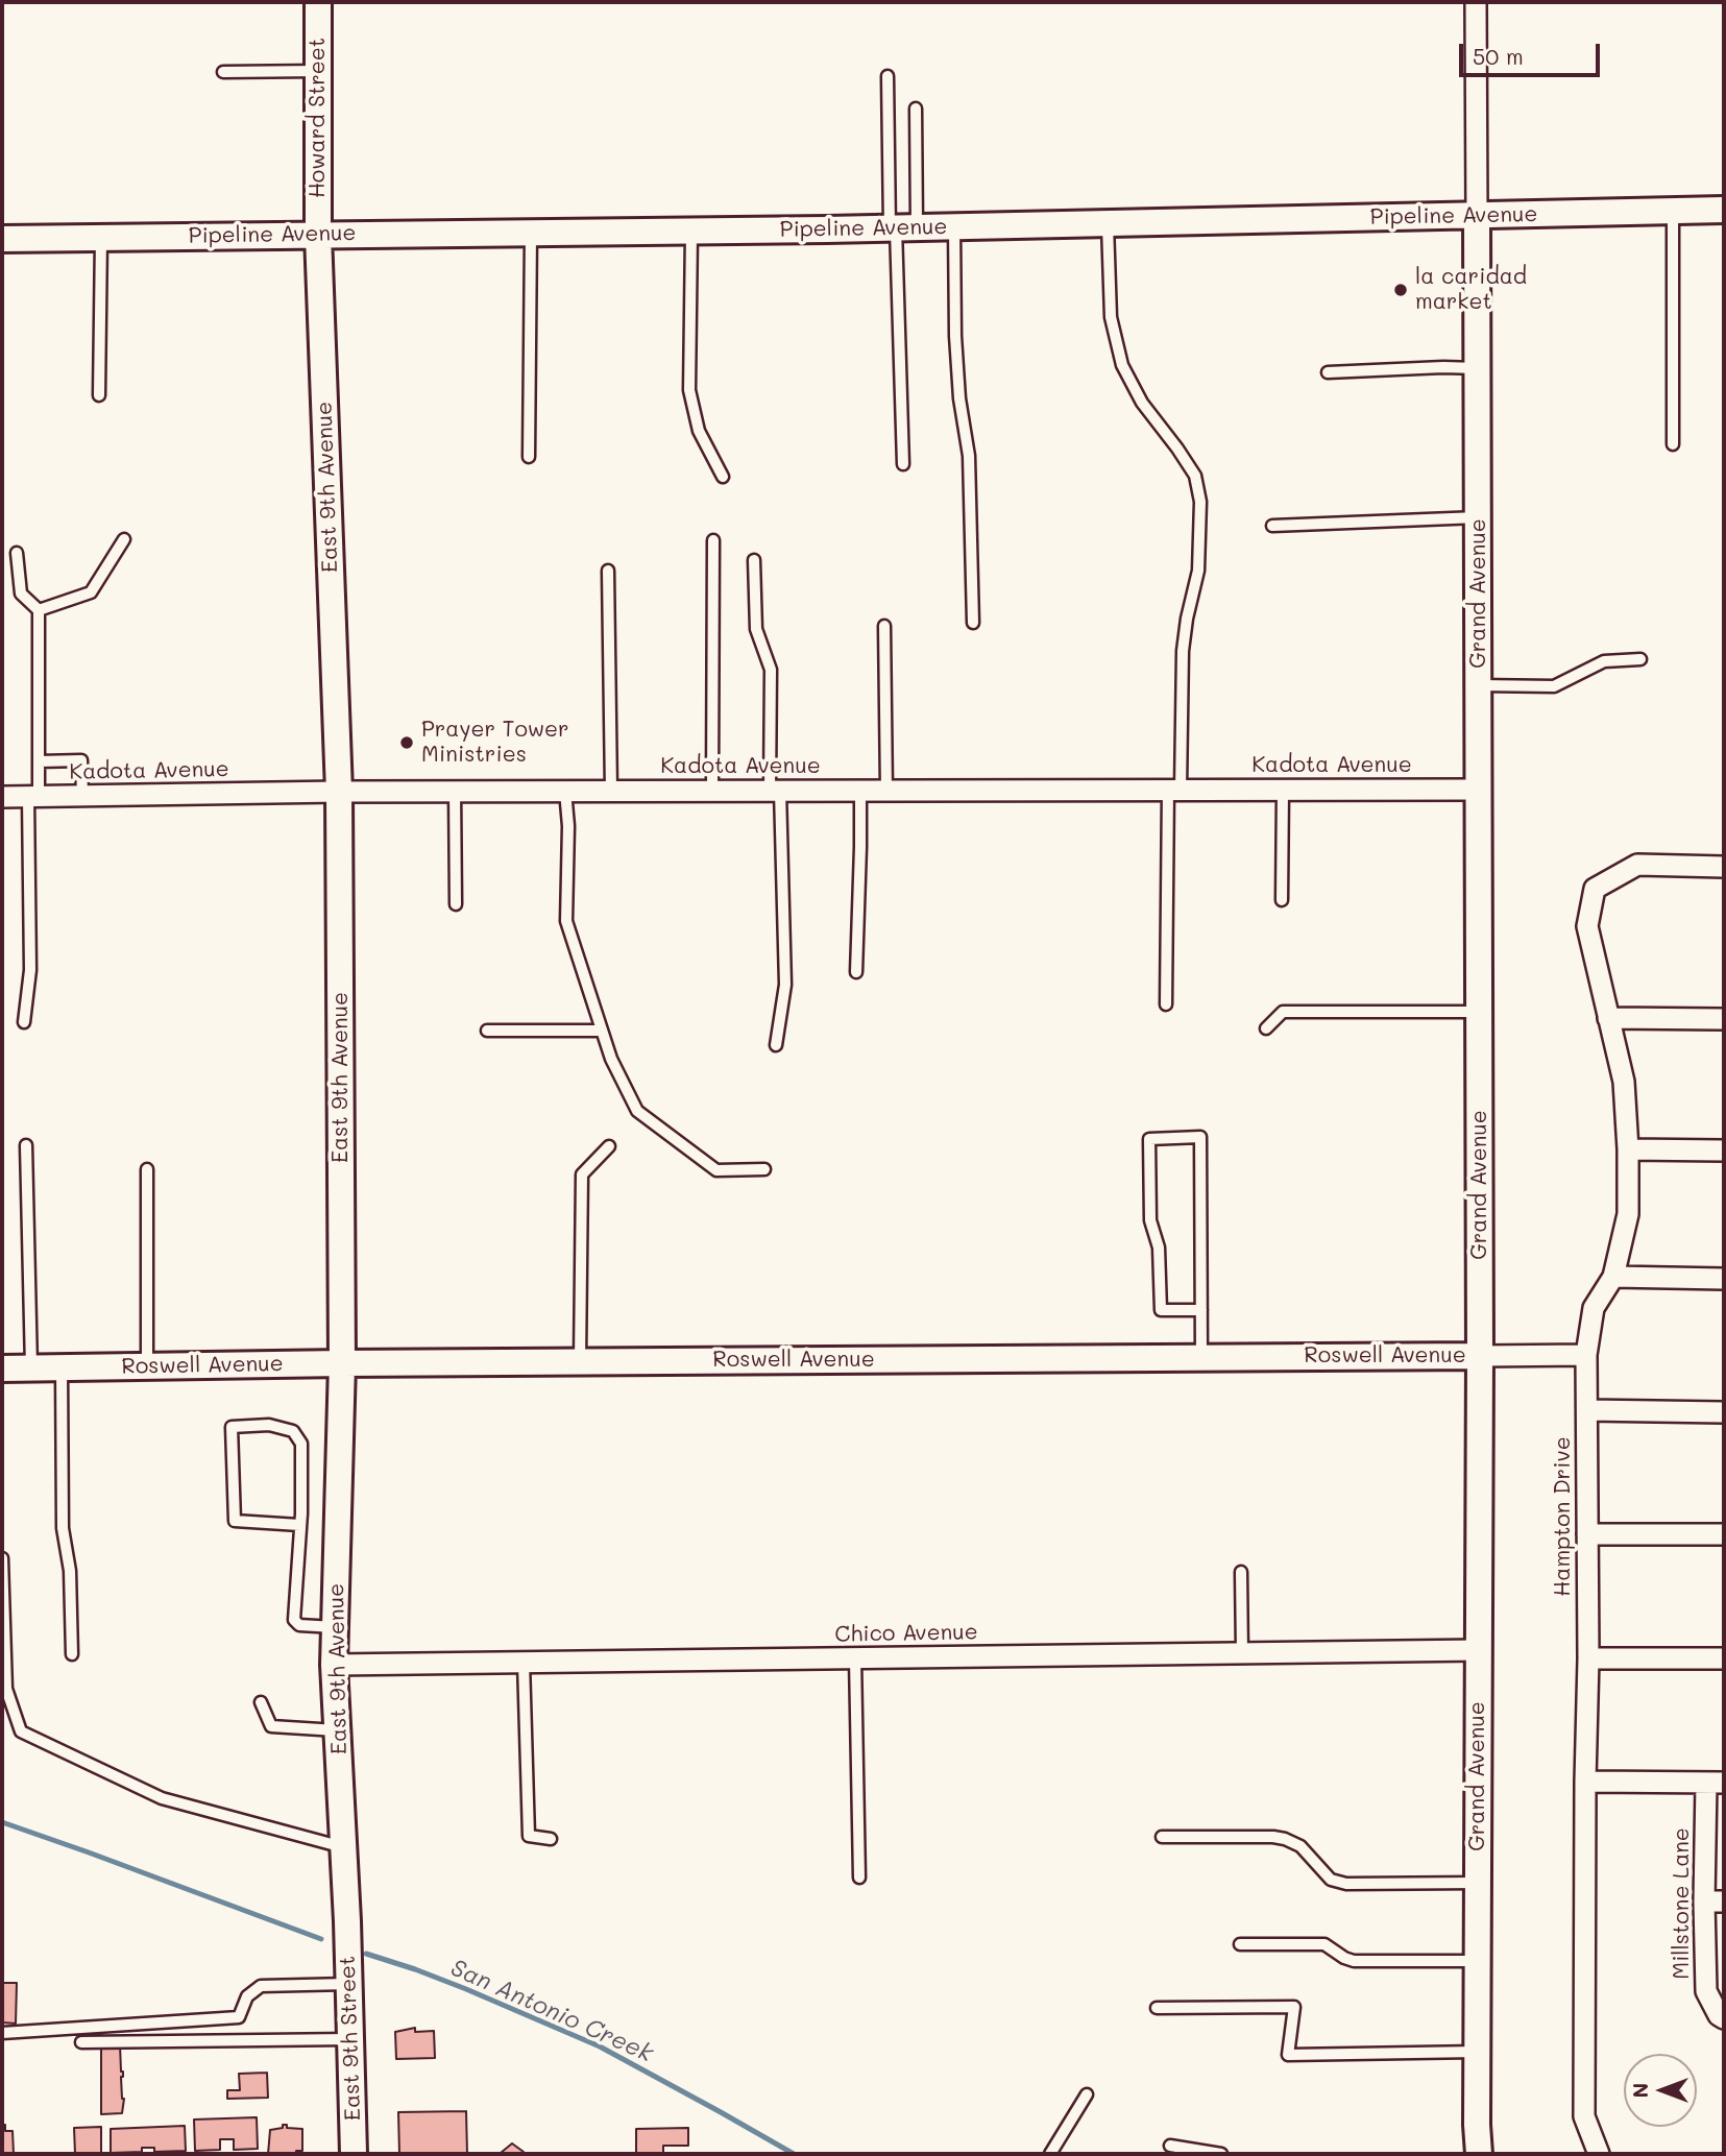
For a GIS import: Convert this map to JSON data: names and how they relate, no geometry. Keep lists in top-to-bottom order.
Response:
{
  "streets": {
    "street": [
      "Howard Street",
      "Pipeline Avenue",
      "East 9th Avenue",
      "Grand Avenue",
      "Kadota Avenue",
      "Roswell Avenue",
      "Hampton Drive",
      "Chico Avenue",
      "Millstone Lane",
      "East 9th Street"
    ]
  },
  "crossings": [
    ["Howard Street", "Pipeline Avenue"],
    ["Howard Street", "East 9th Avenue"],
    ["Pipeline Avenue", "East 9th Avenue"],
    ["Pipeline Avenue", "Grand Avenue"],
    ["East 9th Avenue", "Kadota Avenue"],
    ["East 9th Avenue", "Roswell Avenue"],
    ["East 9th Avenue", "Chico Avenue"],
    ["East 9th Avenue", "East 9th Street"],
    ["Grand Avenue", "Kadota Avenue"],
    ["Grand Avenue", "Roswell Avenue"],
    ["Grand Avenue", "Chico Avenue"],
    ["Roswell Avenue", "Hampton Drive"]
  ],
  "water": ["San Antonio Creek"],
  "places": ["la caridad market", "Prayer Tower Ministries"],
  "scale_bar": "50 m",
  "north": "left"
}
